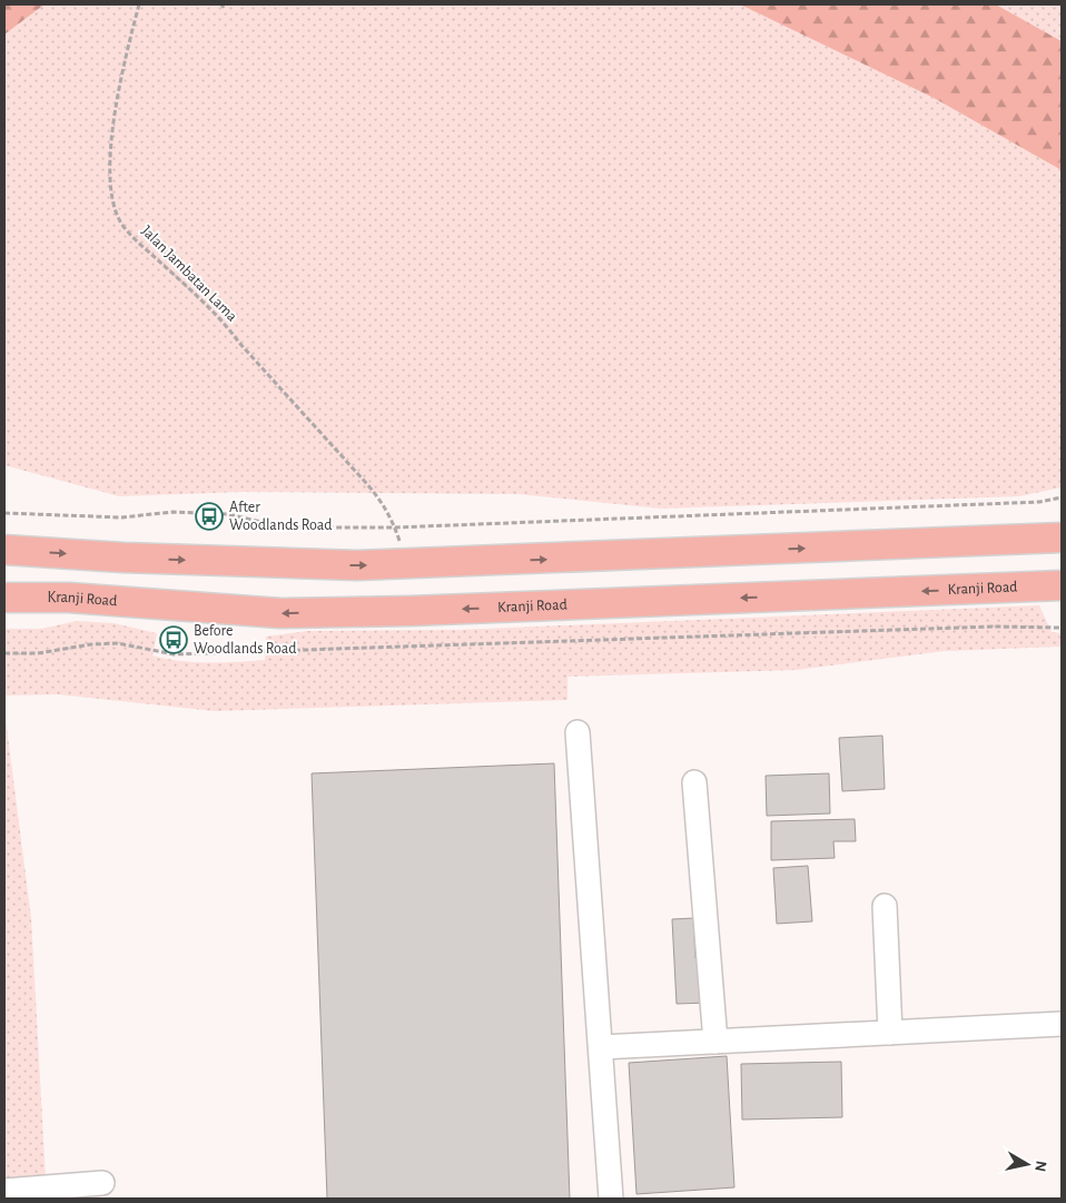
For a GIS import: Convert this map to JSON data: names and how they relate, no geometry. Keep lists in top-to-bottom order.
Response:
{
  "streets": {
    "main road": ["Kranji Road"],
    "path": ["Jalan Jambatan Lama"]
  },
  "places": {
    "bus stop": ["After Woodlands Road", "Before Woodlands Road"]
  },
  "north": "right"
}
